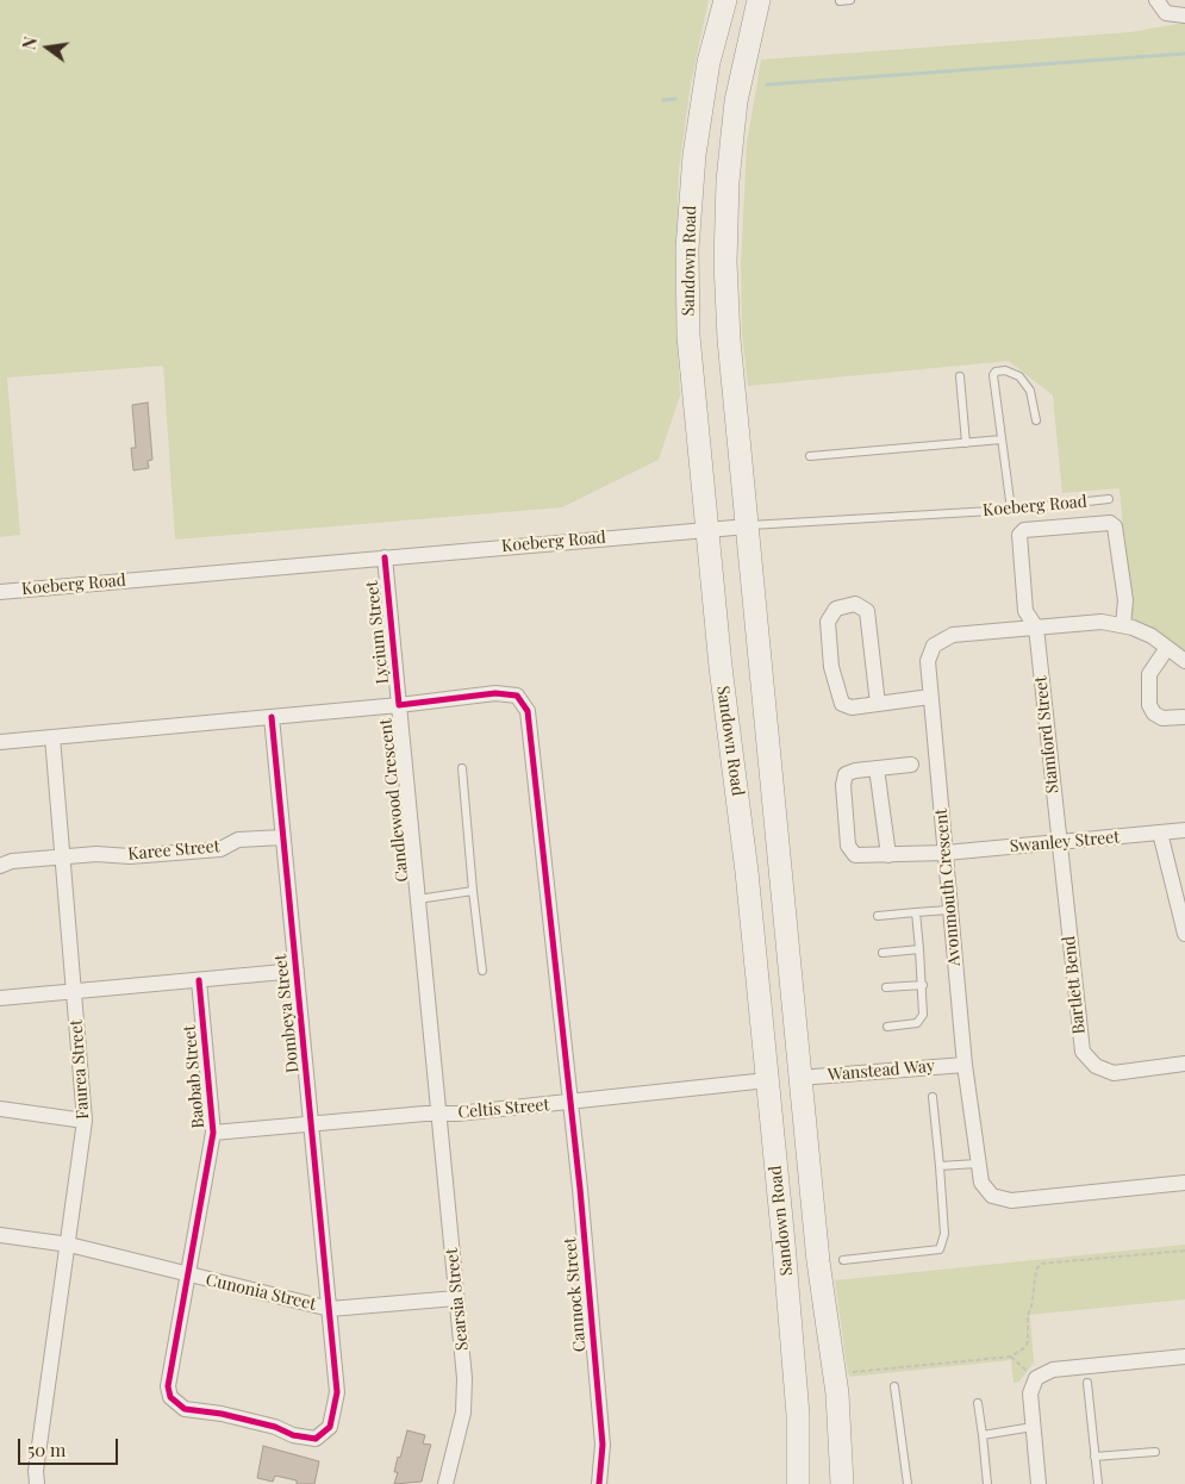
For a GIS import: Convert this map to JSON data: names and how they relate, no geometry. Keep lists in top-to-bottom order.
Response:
{
  "streets": {
    "main road": ["Sandown Road"],
    "street": [
      "Koeberg Road",
      "Lycium Street",
      "Stamford Street",
      "Candlewood Crescent",
      "Swanley Street",
      "Karee Street",
      "Avonmouth Crescent",
      "Bartlett Bend",
      "Dombeya Street",
      "Faurea Street",
      "Wanstead Way",
      "Baobab Street",
      "Celtis Street",
      "Cunonia Street",
      "Cannock Street",
      "Searsia Street"
    ]
  },
  "crossings": [
    ["Sandown Road", "Koeberg Road"],
    ["Sandown Road", "Wanstead Way"],
    ["Sandown Road", "Celtis Street"],
    ["Koeberg Road", "Lycium Street"],
    ["Lycium Street", "Candlewood Crescent"],
    ["Lycium Street", "Cannock Street"],
    ["Stamford Street", "Swanley Street"],
    ["Stamford Street", "Avonmouth Crescent"],
    ["Stamford Street", "Bartlett Bend"],
    ["Candlewood Crescent", "Dombeya Street"],
    ["Candlewood Crescent", "Faurea Street"],
    ["Candlewood Crescent", "Celtis Street"],
    ["Candlewood Crescent", "Cannock Street"],
    ["Candlewood Crescent", "Searsia Street"],
    ["Swanley Street", "Avonmouth Crescent"],
    ["Swanley Street", "Bartlett Bend"],
    ["Karee Street", "Dombeya Street"],
    ["Karee Street", "Faurea Street"],
    ["Avonmouth Crescent", "Wanstead Way"],
    ["Dombeya Street", "Baobab Street"],
    ["Dombeya Street", "Celtis Street"],
    ["Dombeya Street", "Cunonia Street"],
    ["Faurea Street", "Cunonia Street"],
    ["Baobab Street", "Celtis Street"],
    ["Baobab Street", "Cunonia Street"],
    ["Celtis Street", "Cannock Street"],
    ["Celtis Street", "Searsia Street"],
    ["Cunonia Street", "Searsia Street"]
  ],
  "scale_bar": "50 m",
  "north": "left"
}
